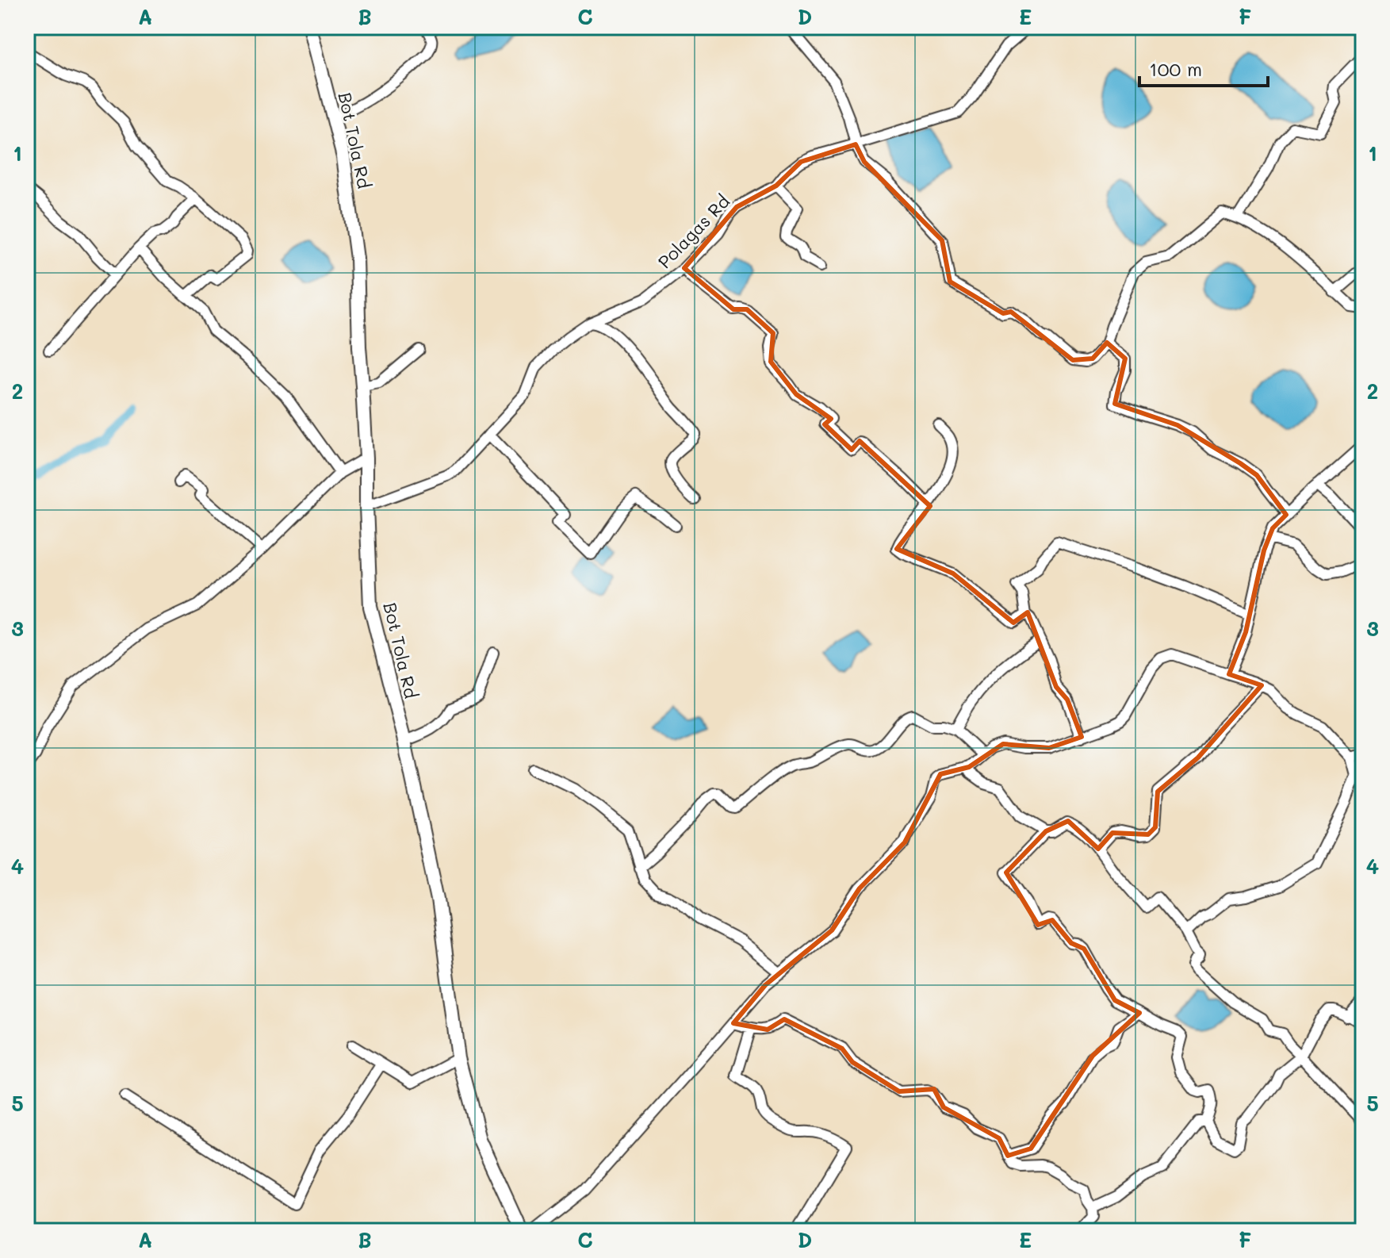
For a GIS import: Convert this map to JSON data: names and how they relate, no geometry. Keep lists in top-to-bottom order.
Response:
{
  "streets": {
    "main road": ["Bot Tola Rd"],
    "street": ["Polagas Rd"]
  },
  "crossings": [
    ["Bot Tola Rd", "Polagas Rd"]
  ],
  "scale_bar": "100 m",
  "grid": {
    "columns": [
      "A",
      "B",
      "C",
      "D",
      "E",
      "F"
    ],
    "rows": [
      "1",
      "2",
      "3",
      "4",
      "5"
    ]
  }
}
